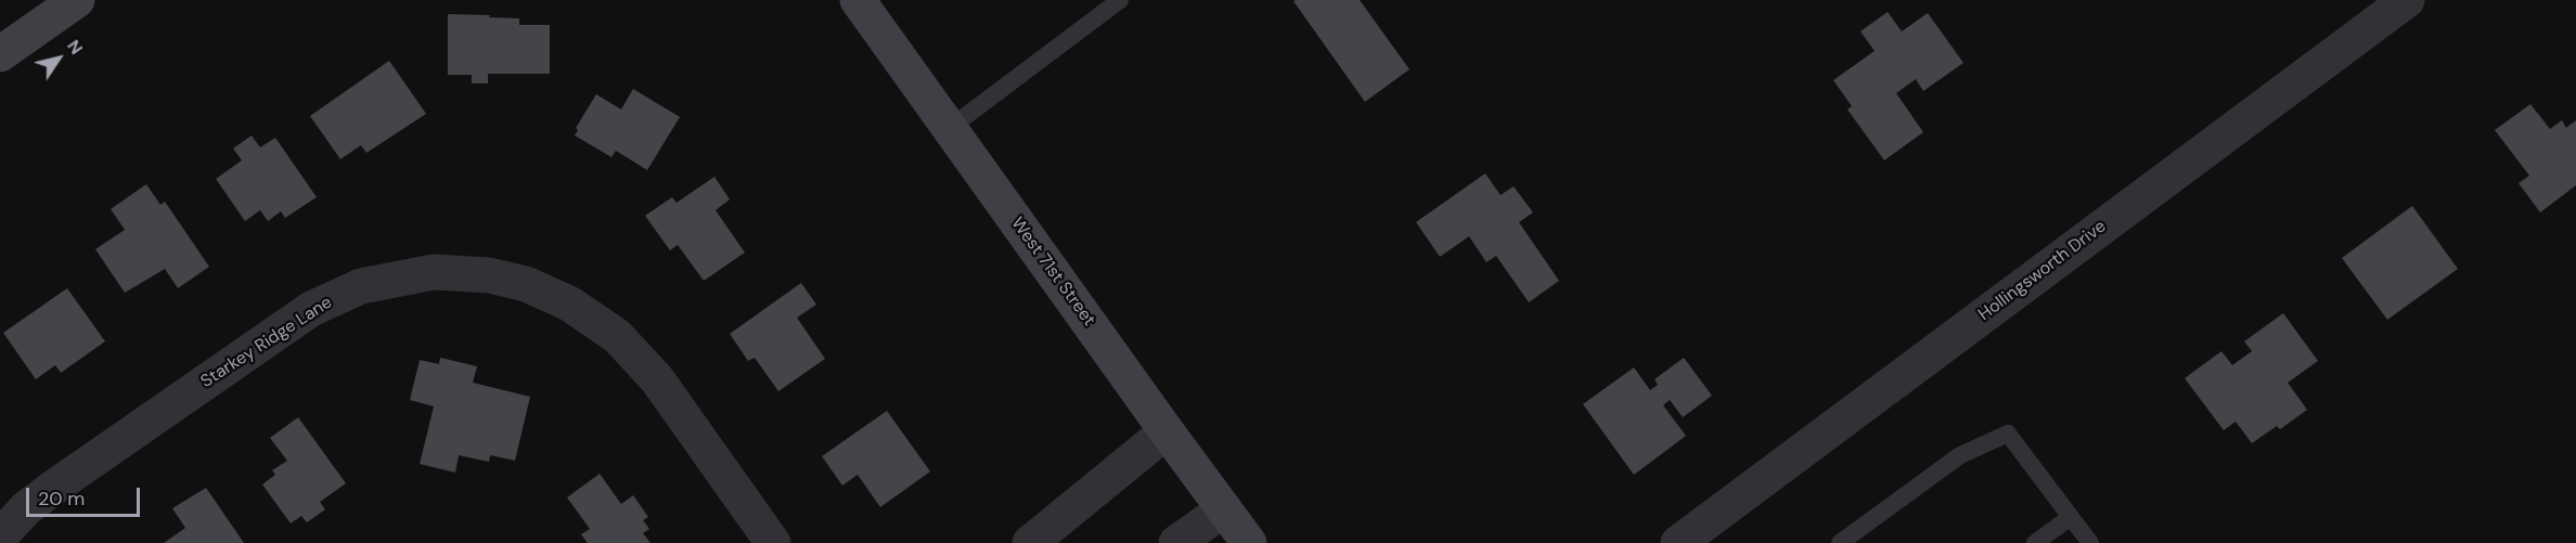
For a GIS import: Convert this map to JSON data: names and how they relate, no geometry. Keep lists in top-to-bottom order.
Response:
{
  "streets": {
    "main road": ["West 71st Street"],
    "street": ["Hollingsworth Drive", "Starkey Ridge Lane"]
  },
  "scale_bar": "20 m",
  "north": "top right"
}
